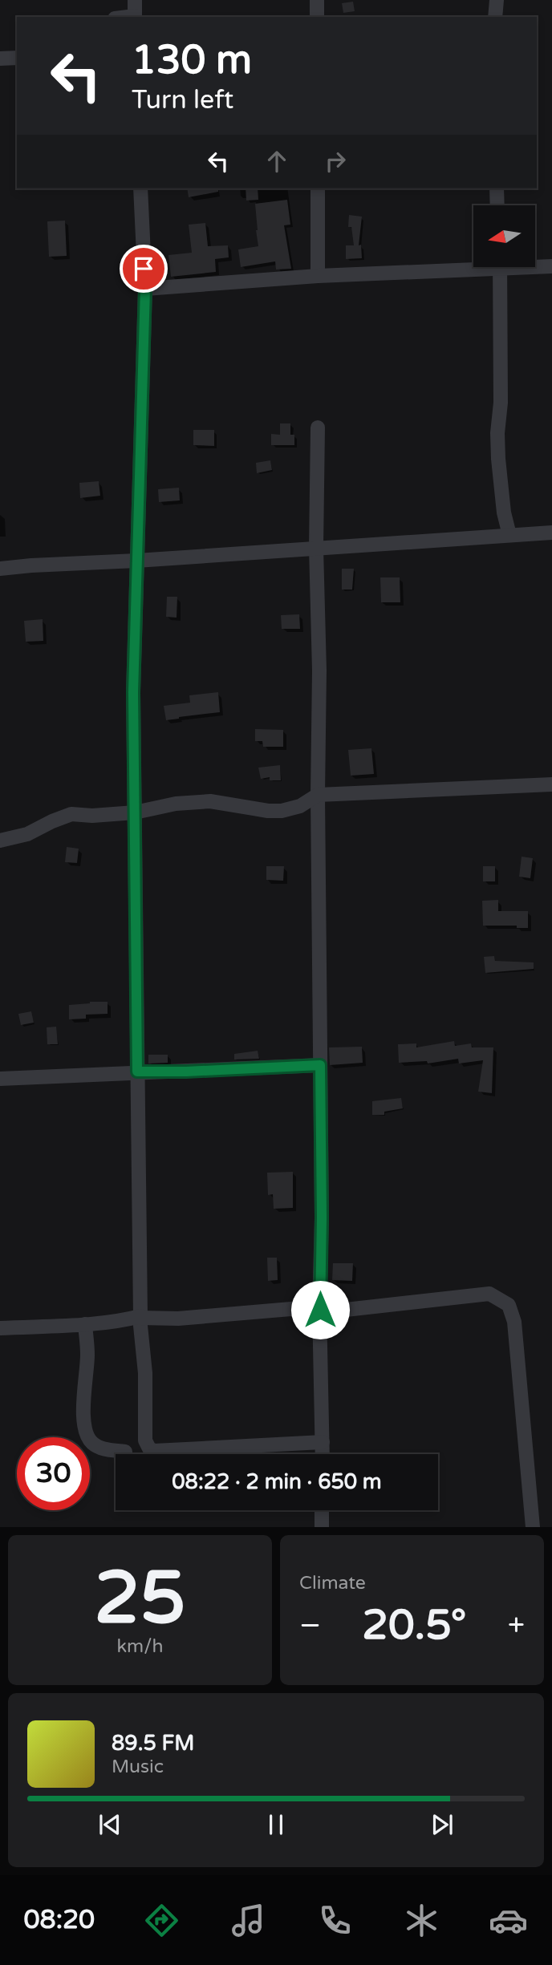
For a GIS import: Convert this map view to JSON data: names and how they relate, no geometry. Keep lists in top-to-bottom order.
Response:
{
  "north": "left",
  "page": {
    "turn": ["130 m", "Turn left"],
    "limit": "30",
    "trip": "08:22 · 2 min · 650 m",
    "tile": [
      ["25", "km/h"],
      "Climate"
    ],
    "heat": ["−", "20.5°", "+"],
    "song": ["89.5 FM", "Music"],
    "tabs": "08:20"
  }
}
